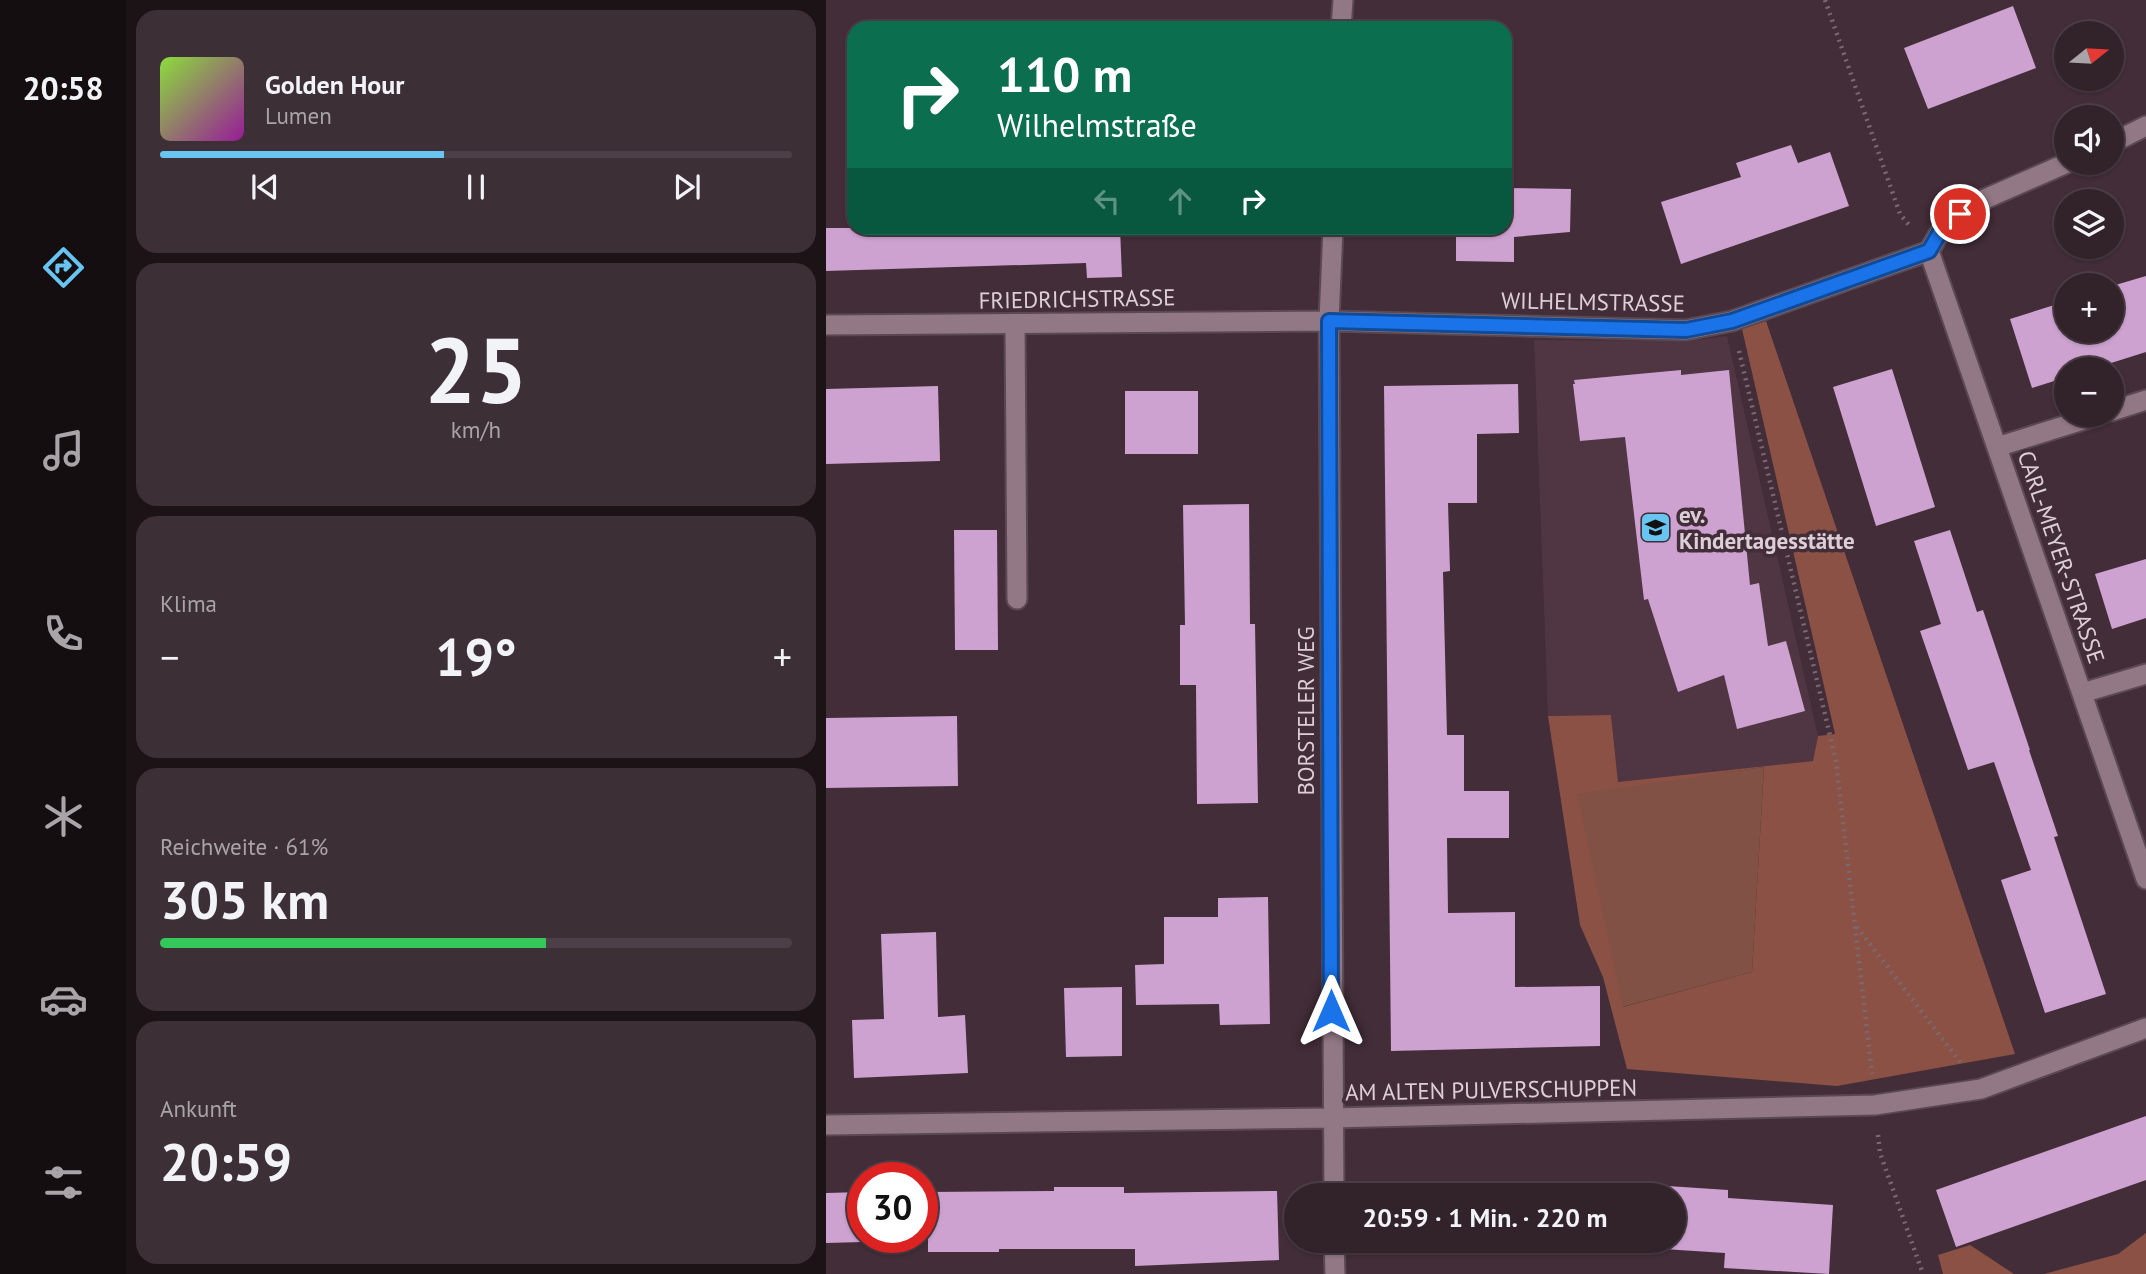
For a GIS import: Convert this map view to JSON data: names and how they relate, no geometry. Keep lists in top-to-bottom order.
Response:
{
  "streets": {
    "street": [
      "FRIEDRICHSTRASSE",
      "WILHELMSTRASSE",
      "CARL-MEYER-STRASSE",
      "BORSTELER WEG",
      "AM ALTEN PULVERSCHUPPEN"
    ]
  },
  "crossings": [
    ["FRIEDRICHSTRASSE", "WILHELMSTRASSE"],
    ["FRIEDRICHSTRASSE", "BORSTELER WEG"],
    ["WILHELMSTRASSE", "CARL-MEYER-STRASSE"],
    ["WILHELMSTRASSE", "BORSTELER WEG"],
    ["BORSTELER WEG", "AM ALTEN PULVERSCHUPPEN"]
  ],
  "places": {
    "school or university": ["ev. Kindertagesstätte"]
  },
  "north": "right",
  "page": {
    "tabs": "20:58",
    "map_buttons": ["+", "−"],
    "turn": ["110 m", "Wilhelmstraße"],
    "song": ["Golden Hour", "Lumen"],
    "tile": [
      ["25", "km/h"],
      "Klima",
      ["Reichweite · 61%", "305 km"],
      ["Ankunft", "20:59"]
    ],
    "heat": ["−", "19°", "+"],
    "limit": "30",
    "trip": "20:59 · 1 Min. · 220 m"
  }
}
